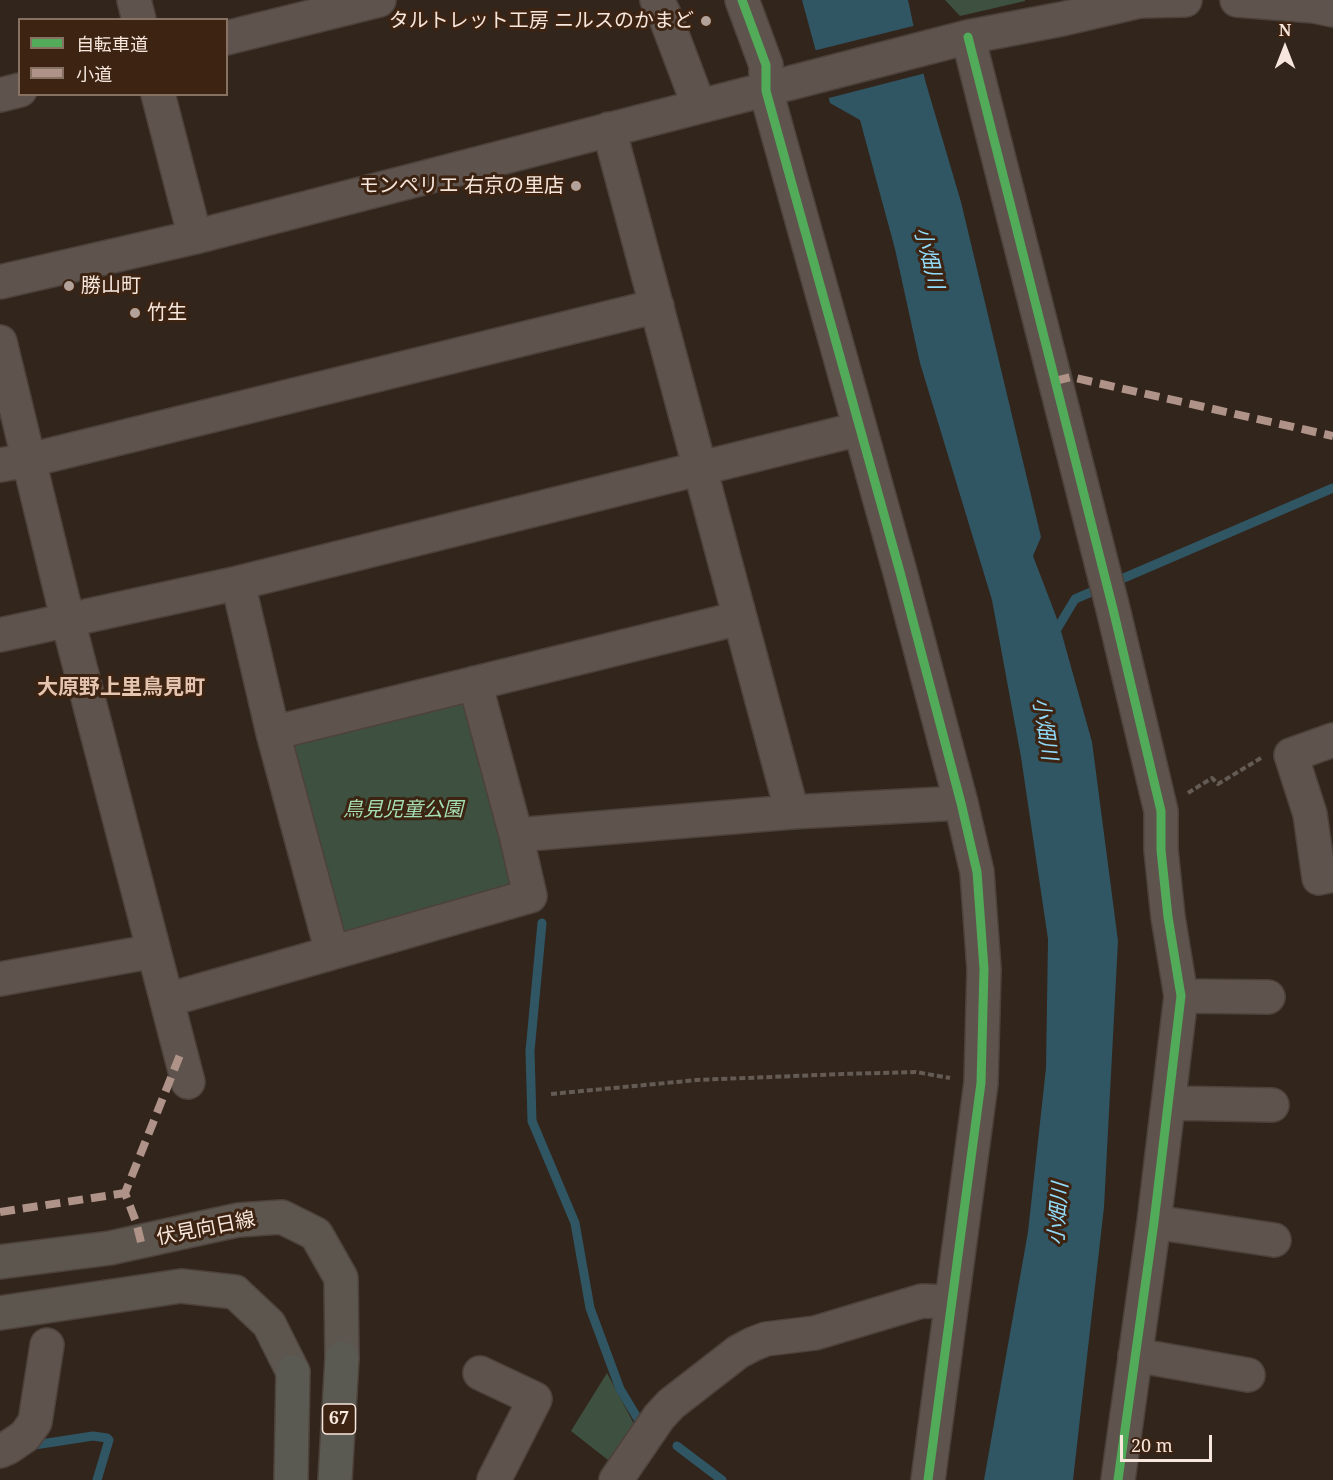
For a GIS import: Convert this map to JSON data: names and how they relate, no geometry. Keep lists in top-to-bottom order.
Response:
{
  "streets": {
    "main road": ["67"],
    "street": ["伏見向日線"]
  },
  "crossings": [
    ["伏見向日線", "67"]
  ],
  "districts": ["大原野上里鳥見町"],
  "water": ["小畑川"],
  "parks": ["鳥見児童公園"],
  "places": [
    "タルトレット工房 ニルスのかまど",
    "モンペリエ 右京の里店",
    "勝山町",
    "竹生"
  ],
  "legend": ["自転車道", "小道"],
  "scale_bar": "20 m",
  "north": "top"
}
